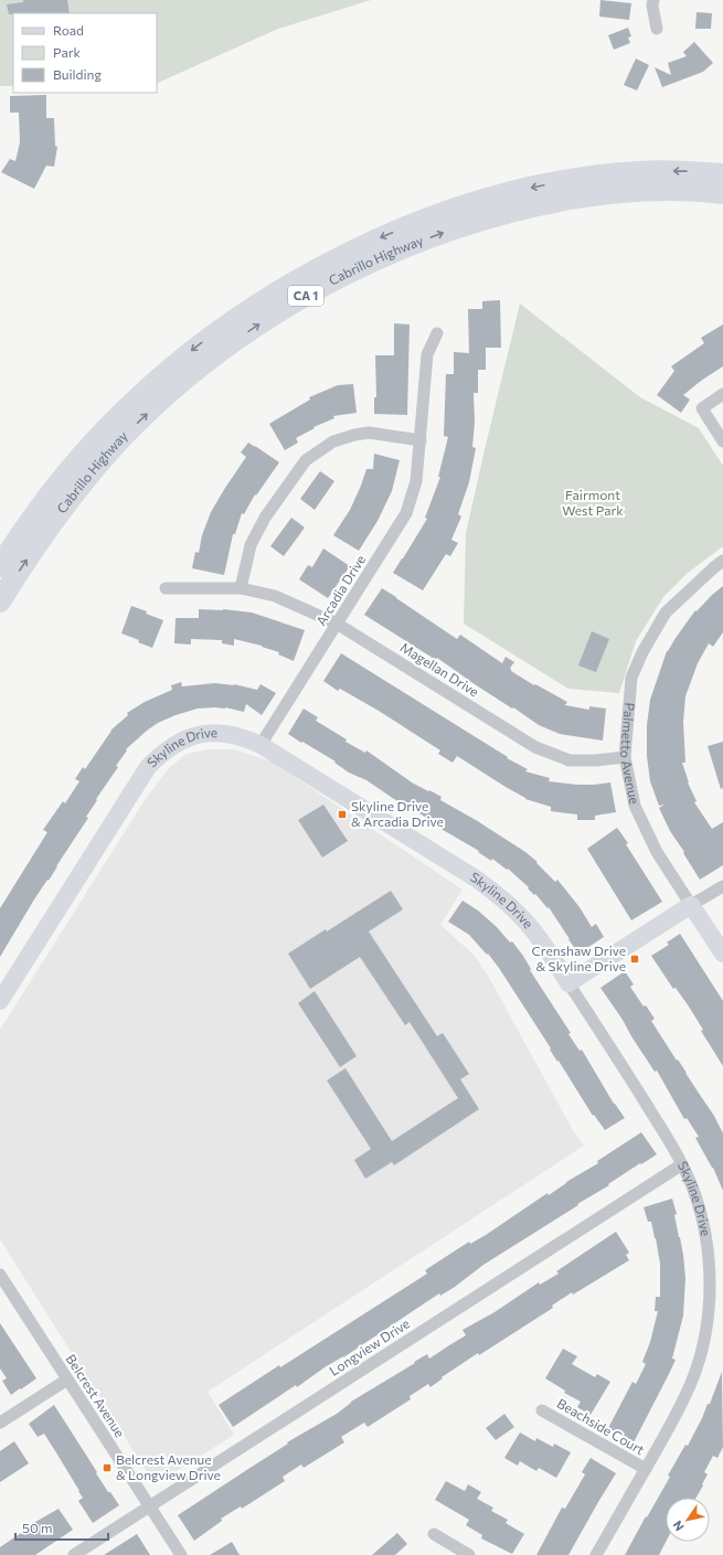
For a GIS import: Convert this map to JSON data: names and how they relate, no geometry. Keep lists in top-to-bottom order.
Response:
{
  "streets": {
    "highway": ["Cabrillo Highway", "CA 1"],
    "street": [
      "Arcadia Drive",
      "Magellan Drive",
      "Skyline Drive",
      "Palmetto Avenue",
      "Longview Drive",
      "Belcrest Avenue",
      "Beachside Court"
    ]
  },
  "crossings": [
    ["Arcadia Drive", "Magellan Drive"],
    ["Arcadia Drive", "Skyline Drive"],
    ["Magellan Drive", "Palmetto Avenue"],
    ["Skyline Drive", "Longview Drive"],
    ["Skyline Drive", "Beachside Court"],
    ["Longview Drive", "Belcrest Avenue"]
  ],
  "parks": ["Fairmont West Park"],
  "places": {
    "transit": ["Skyline Drive & Arcadia Drive", "Crenshaw Drive & Skyline Drive", "Belcrest Avenue & Longview Drive"]
  },
  "legend": ["Road", "Park", "Building"],
  "scale_bar": "50 m",
  "north": "bottom left"
}
